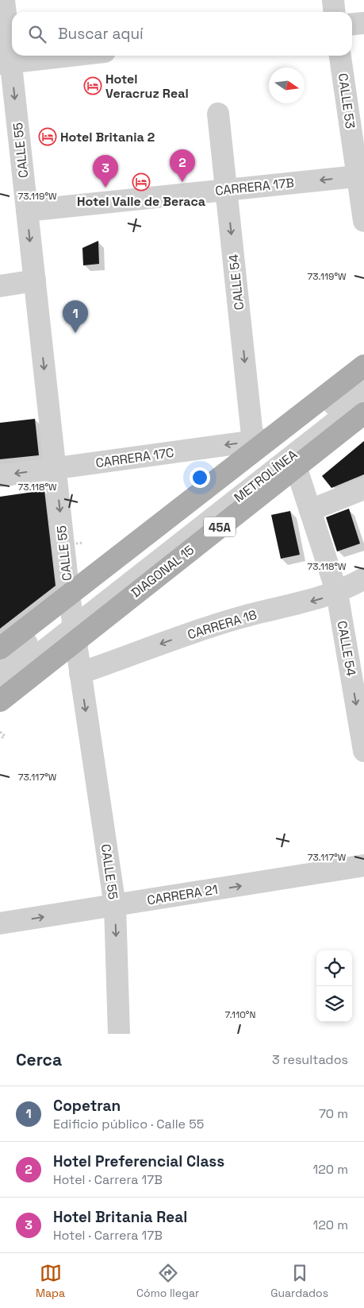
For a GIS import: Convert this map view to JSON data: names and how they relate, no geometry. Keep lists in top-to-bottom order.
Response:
{
  "streets": {
    "main road": ["45A", "DIAGONAL 15"],
    "street": [
      "CALLE 53",
      "CALLE 55",
      "CARRERA 17B",
      "CALLE 54",
      "CARRERA 17C",
      "METROLÍNEA",
      "CARRERA 18",
      "CARRERA 21"
    ]
  },
  "crossings": [
    ["CALLE 53", "CARRERA 17B"],
    ["CALLE 55", "CARRERA 17B"],
    ["CALLE 55", "CARRERA 17C"],
    ["CALLE 55", "METROLÍNEA"],
    ["CALLE 55", "DIAGONAL 15"],
    ["CALLE 55", "CARRERA 18"],
    ["CALLE 55", "CARRERA 21"],
    ["CARRERA 17B", "CALLE 54"],
    ["CALLE 54", "CARRERA 17C"],
    ["CALLE 54", "DIAGONAL 15"],
    ["CALLE 54", "CARRERA 18"],
    ["CARRERA 17C", "DIAGONAL 15"],
    ["METROLÍNEA", "DIAGONAL 15"]
  ],
  "one_way": [
    "CALLE 55",
    "CARRERA 17B",
    "CALLE 54",
    "CARRERA 17C",
    "CARRERA 18",
    "CARRERA 21"
  ],
  "places": {
    "hotel": ["Hotel Veracruz Real", "Hotel Britania 2", "Hotel Valle de Beraca"]
  },
  "north": "right",
  "page": {
    "search": "Buscar aquí",
    "pins": ["2", "3", "1"],
    "heading": ["Cerca", "3 resultados"],
    "list": [
      {
        "mark": "1",
        "name": "Copetran",
        "note": "Edificio público · Calle 55",
        "value": "70 m"
      },
      {
        "mark": "2",
        "name": "Hotel Preferencial Class",
        "note": "Hotel · Carrera 17B",
        "value": "120 m"
      },
      {
        "mark": "3",
        "name": "Hotel Britania Real",
        "note": "Hotel · Carrera 17B",
        "value": "120 m"
      }
    ],
    "nav": ["Mapa", "Cómo llegar", "Guardados"]
  },
  "coordinates": [
    "73.119°W",
    "73.118°W",
    "73.117°W",
    "7.110°N"
  ]
}
